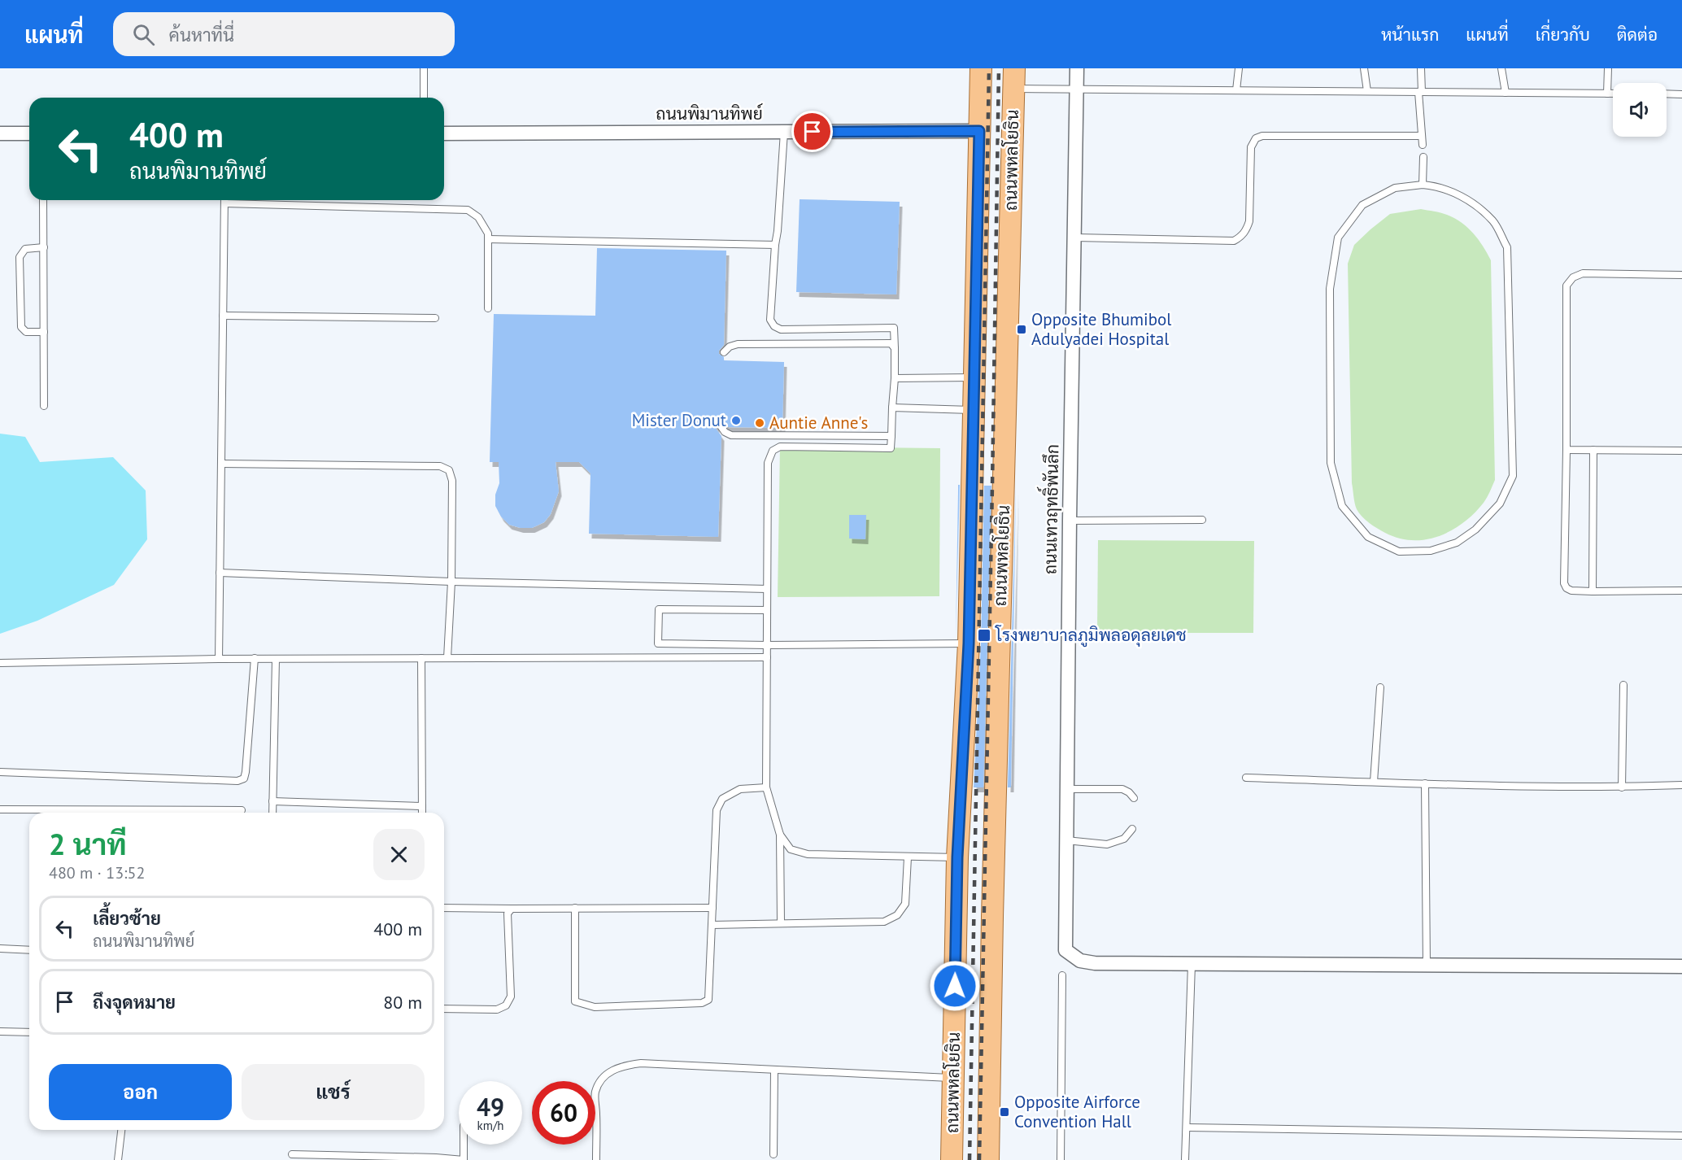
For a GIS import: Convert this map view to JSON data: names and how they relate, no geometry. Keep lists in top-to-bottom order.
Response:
{
  "streets": {
    "main road": ["ถนนพหลโยธิน"],
    "street": ["ถนนพิมานทิพย์", "ถนนเทวฤทธิ์พันลึก"]
  },
  "crossings": [
    ["ถนนพิมานทิพย์", "ถนนพหลโยธิน"]
  ],
  "places": {
    "transit": ["Opposite Bhumibol Adulyadei Hospital", "โรงพยาบาลภูมิพลอดุลยเดช", "Opposite Airforce Convention Hall"],
    "other": ["Mister Donut", "Auntie Anne's"]
  },
  "page": {
    "header": "แผนที่",
    "search": "ค้นหาที่นี่",
    "nav": [
      "หน้าแรก",
      "แผนที่",
      "เกี่ยวกับ",
      "ติดต่อ"
    ],
    "turn": ["400 m", "ถนนพิมานทิพย์"],
    "heading": ["2 นาที", "480 m · 13:52"],
    "list": [
      {
        "name": "เลี้ยวซ้าย",
        "note": "ถนนพิมานทิพย์",
        "value": "400 m"
      },
      {
        "name": "ถึงจุดหมาย",
        "value": "80 m"
      }
    ],
    "buttons": ["ออก", "แชร์"],
    "speed": "49 km/h",
    "limit": "60"
  }
}
